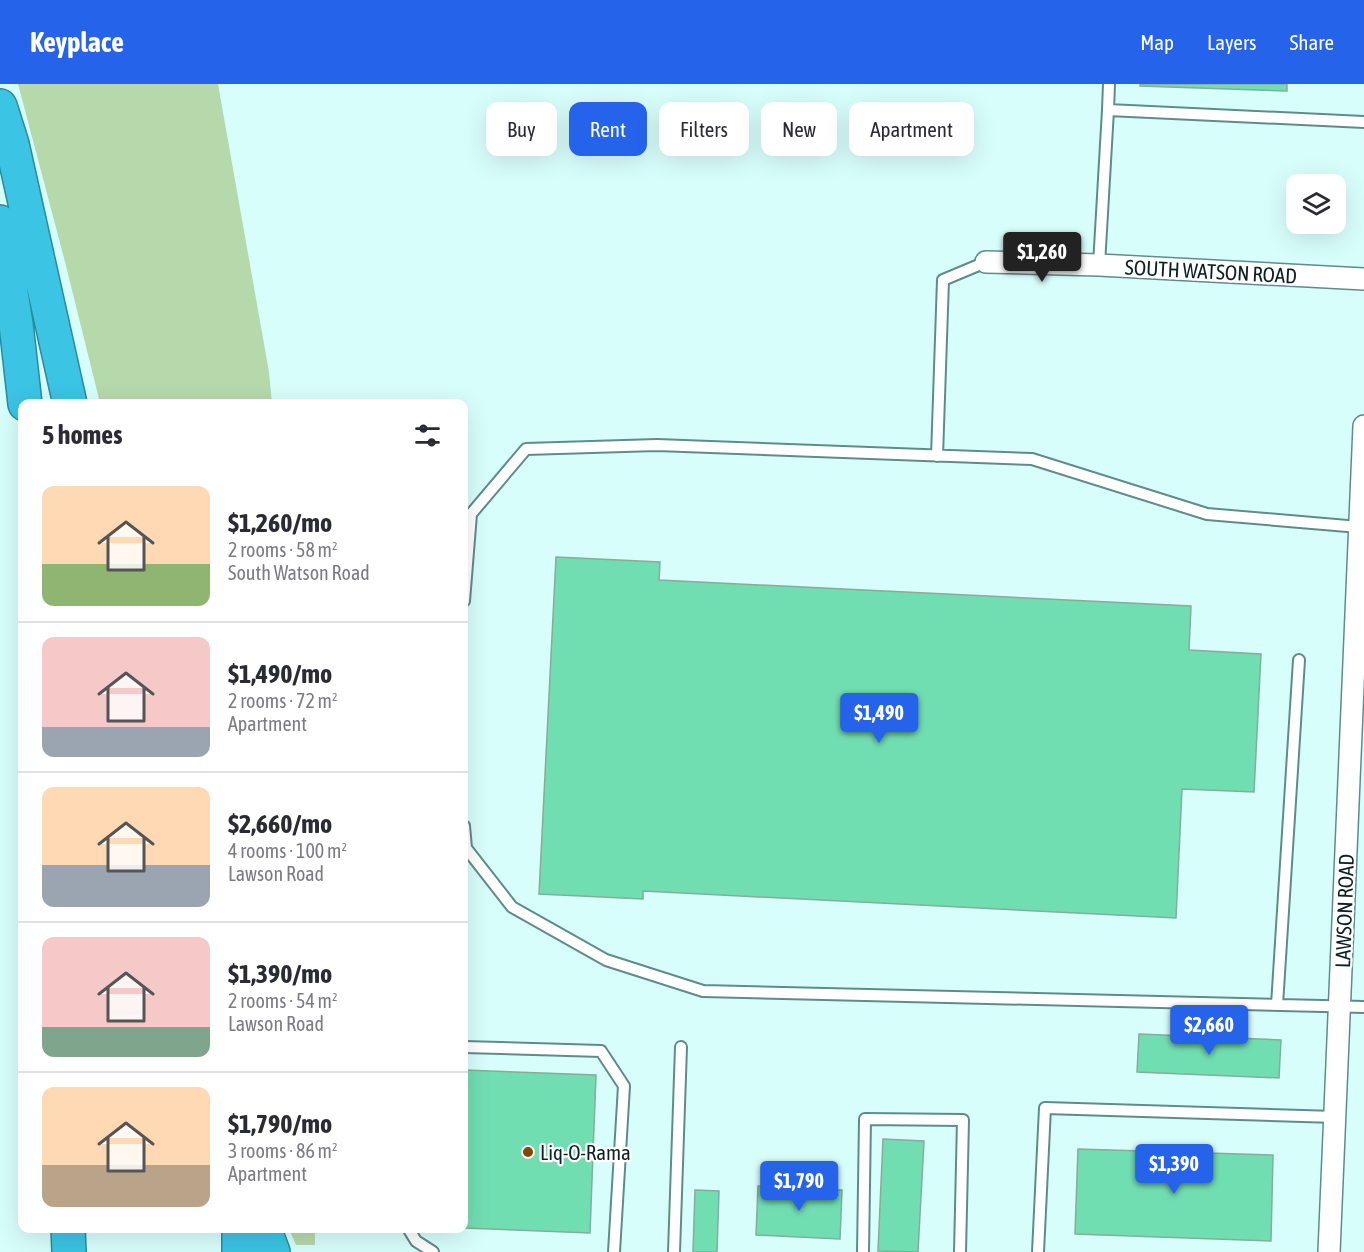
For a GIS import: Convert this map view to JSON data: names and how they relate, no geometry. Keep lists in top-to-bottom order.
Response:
{
  "streets": {
    "street": ["SOUTH WATSON ROAD", "LAWSON ROAD"]
  },
  "places": ["Liq-O-Rama"],
  "page": {
    "header": "Keyplace",
    "nav": ["Map", "Layers", "Share"],
    "chip": [
      "Buy",
      "Rent",
      "Filters",
      "New",
      "Apartment"
    ],
    "price": [
      "$1,260",
      "$1,490",
      "$2,660",
      "$1,390",
      "$1,790"
    ],
    "heading": "5 homes",
    "list": [
      {
        "name": "$1,260/mo",
        "note": "2 rooms · 58 m² · South Watson Road"
      },
      {
        "name": "$1,490/mo",
        "note": "2 rooms · 72 m² · Apartment"
      },
      {
        "name": "$2,660/mo",
        "note": "4 rooms · 100 m² · Lawson Road"
      },
      {
        "name": "$1,390/mo",
        "note": "2 rooms · 54 m² · Lawson Road"
      },
      {
        "name": "$1,790/mo",
        "note": "3 rooms · 86 m² · Apartment"
      }
    ]
  }
}
